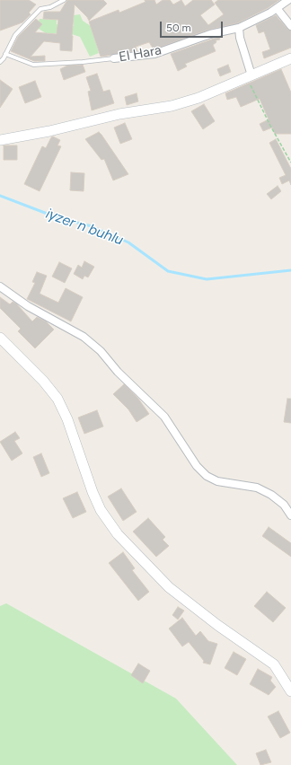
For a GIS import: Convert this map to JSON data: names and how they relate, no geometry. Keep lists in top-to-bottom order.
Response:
{
  "streets": {
    "street": ["El Hara"]
  },
  "water": ["iγzer n buhlu"],
  "scale_bar": "50 m"
}
